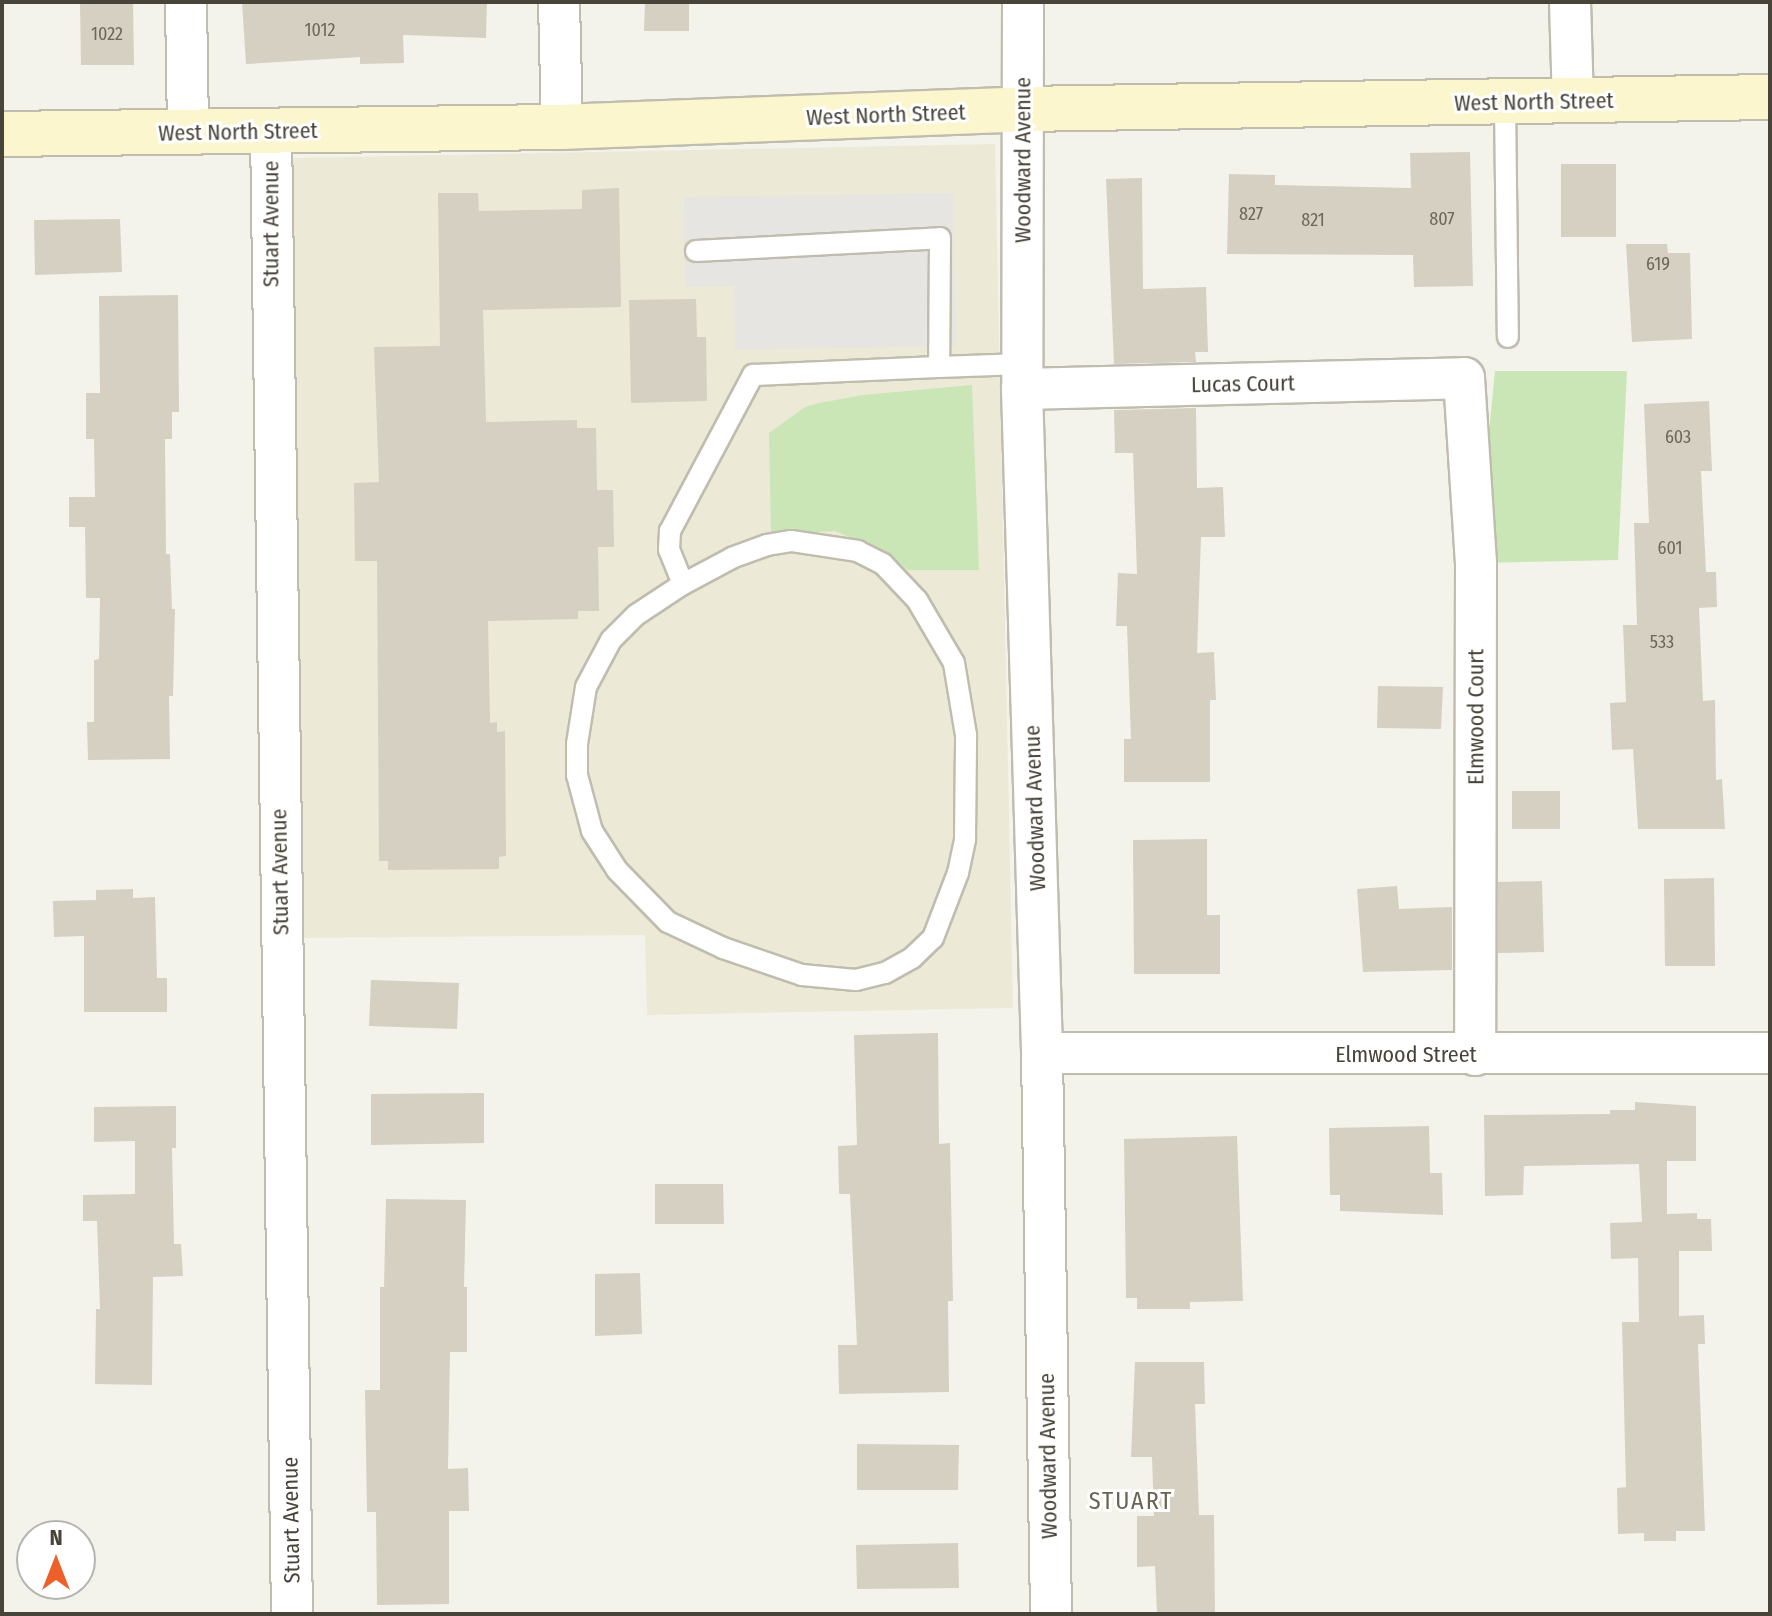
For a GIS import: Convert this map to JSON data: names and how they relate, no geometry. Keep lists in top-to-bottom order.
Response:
{
  "streets": {
    "street": [
      "West North Street",
      "Woodward Avenue",
      "Stuart Avenue",
      "Lucas Court",
      "Elmwood Court",
      "Elmwood Street"
    ]
  },
  "crossings": [
    ["West North Street", "Woodward Avenue"],
    ["West North Street", "Stuart Avenue"],
    ["Woodward Avenue", "Lucas Court"],
    ["Woodward Avenue", "Elmwood Street"],
    ["Lucas Court", "Elmwood Court"],
    ["Elmwood Court", "Elmwood Street"]
  ],
  "districts": ["STUART"],
  "house_numbers": [
    "1012",
    "1022",
    "827",
    "807",
    "821",
    "619",
    "603",
    "601",
    "533"
  ],
  "north": "top"
}
